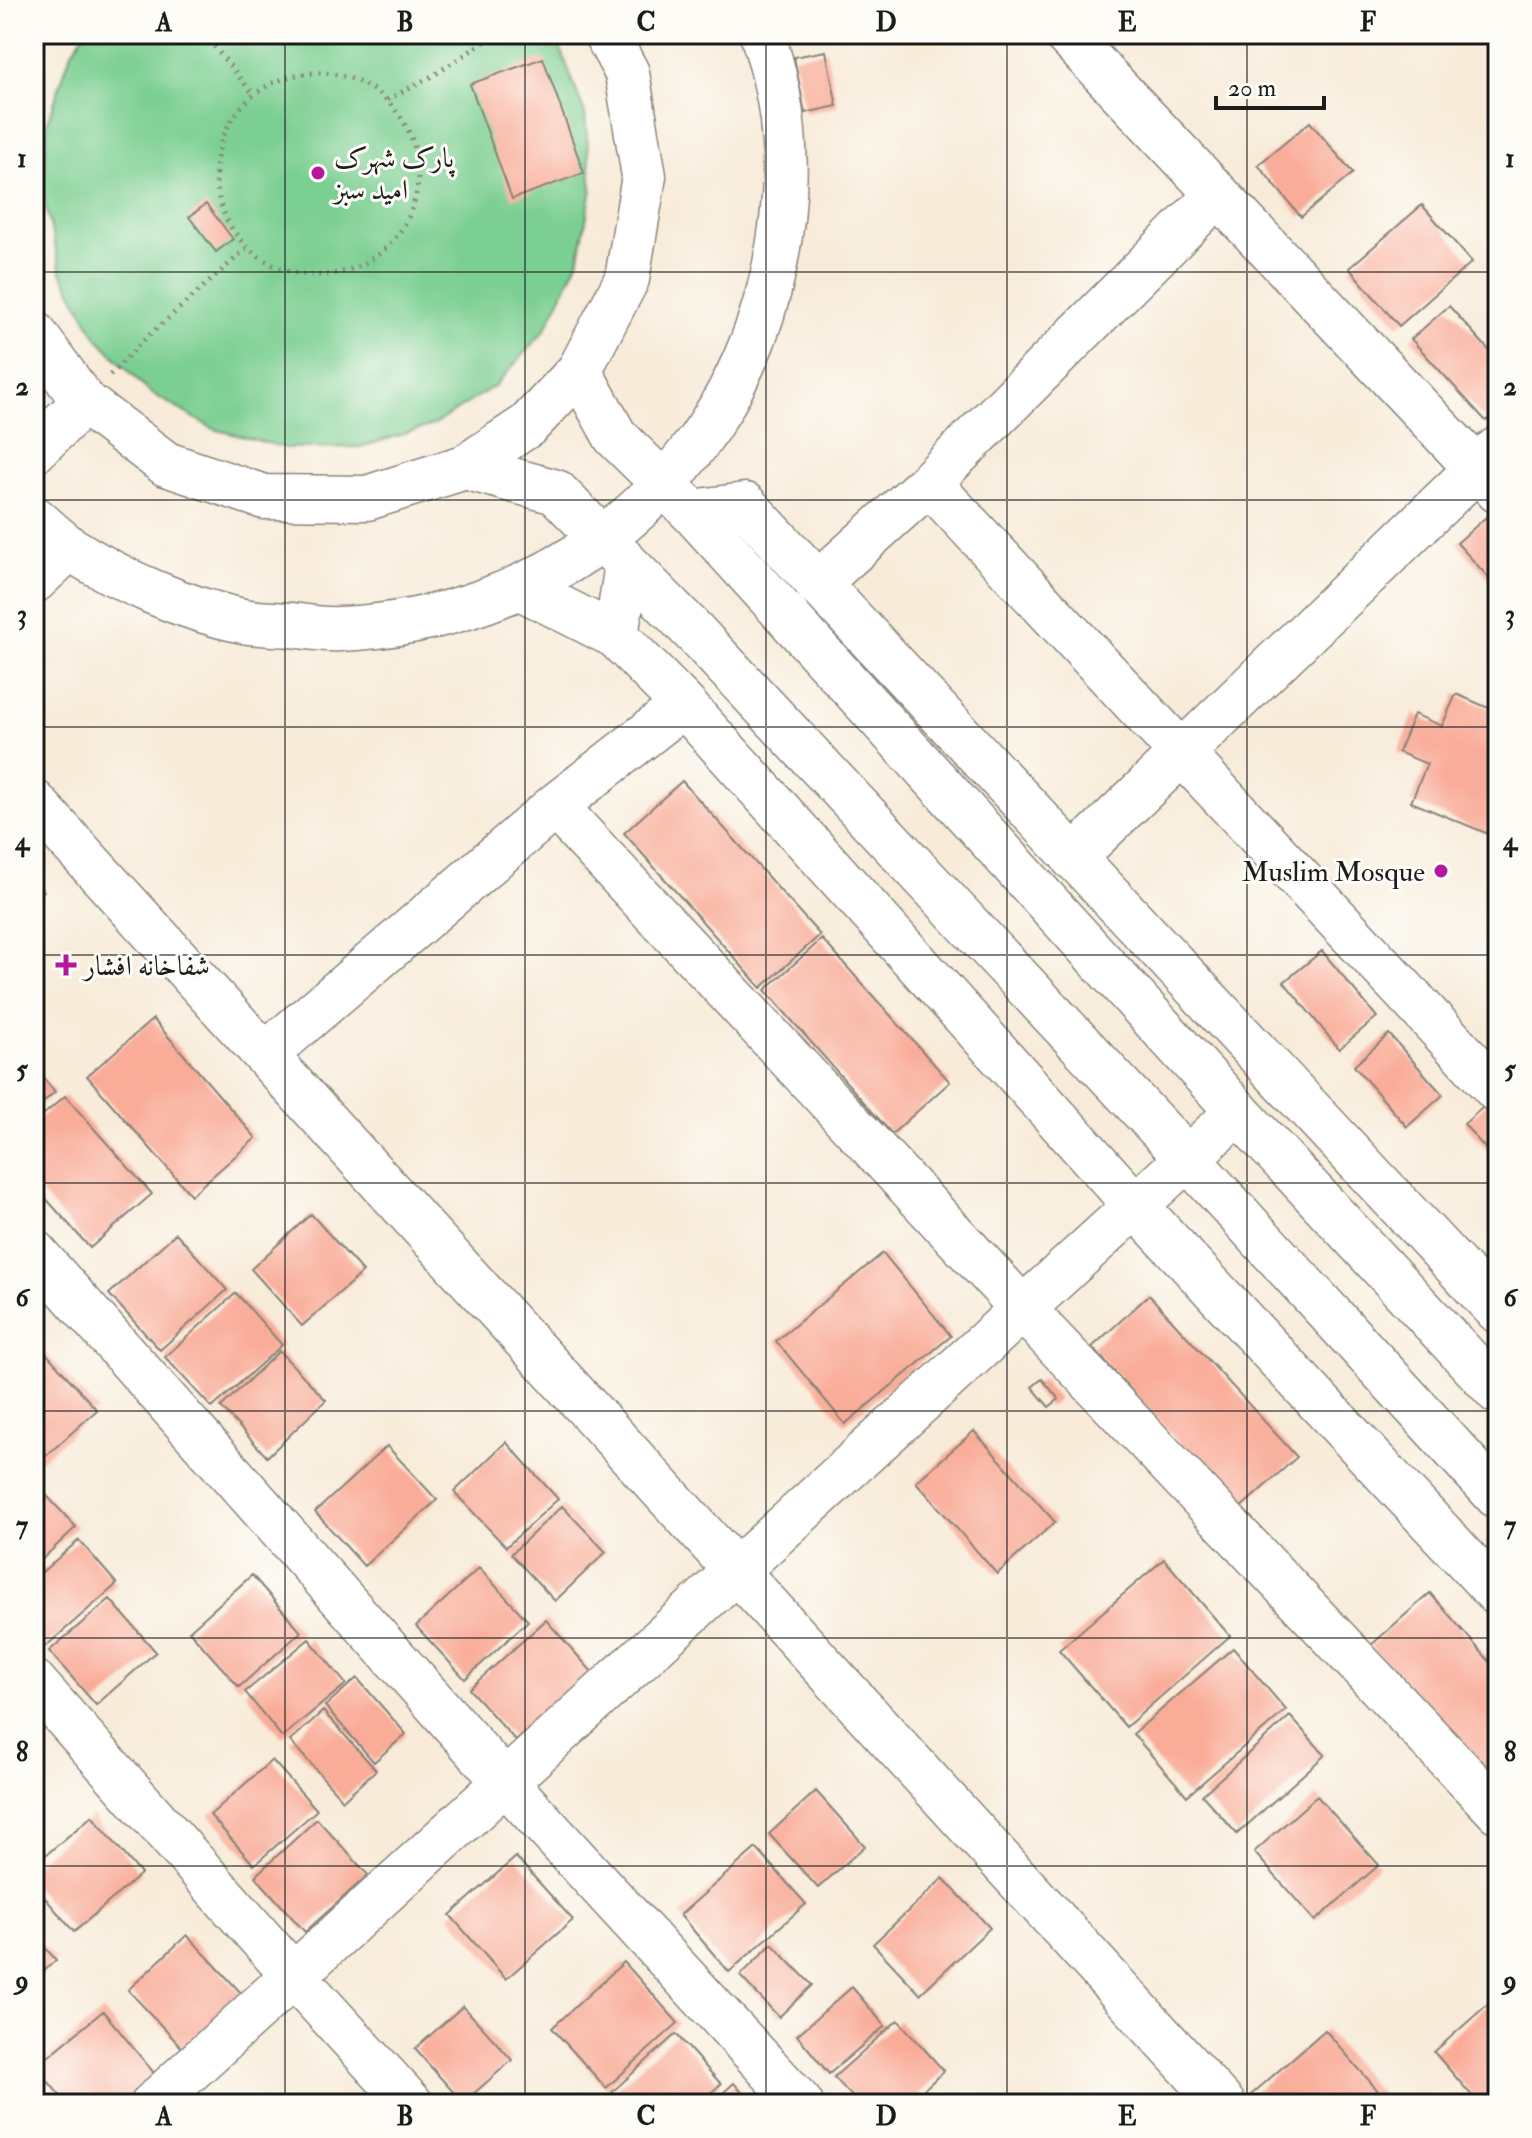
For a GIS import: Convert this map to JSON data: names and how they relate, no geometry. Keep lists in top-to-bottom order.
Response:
{
  "places": {
    "other": ["پارک شهرک امید سبز", "Muslim Mosque"],
    "health": ["شفاخانه افشار"]
  },
  "scale_bar": "20 m",
  "grid": {
    "columns": [
      "A",
      "B",
      "C",
      "D",
      "E",
      "F"
    ],
    "rows": [
      "1",
      "2",
      "3",
      "4",
      "5",
      "6",
      "7",
      "8",
      "9"
    ]
  }
}
